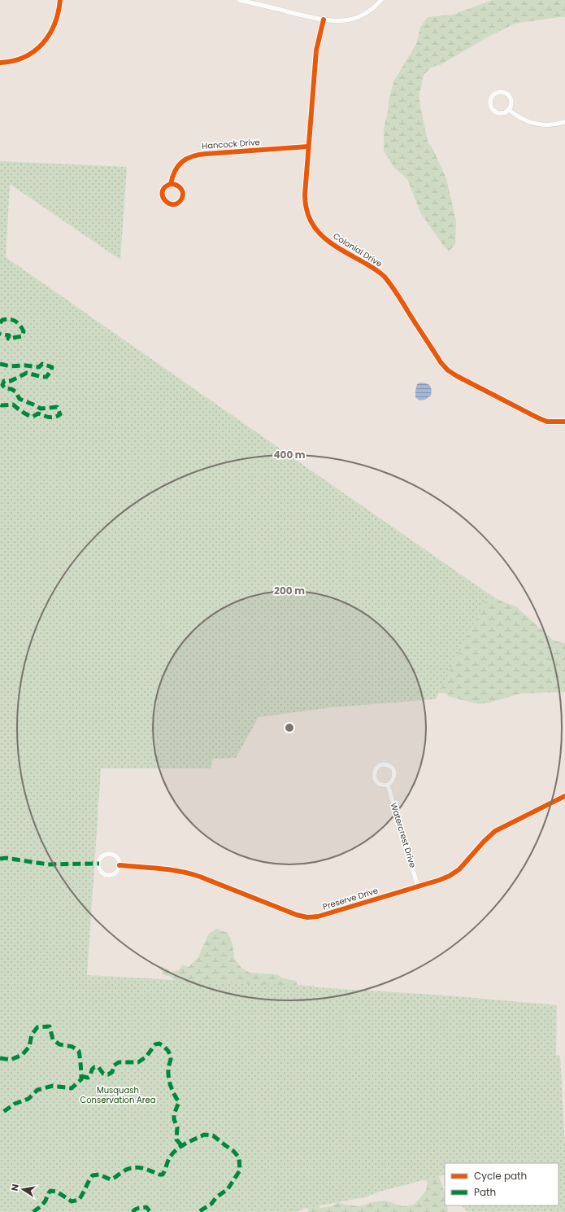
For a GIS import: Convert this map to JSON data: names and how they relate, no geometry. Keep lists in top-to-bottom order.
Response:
{
  "streets": {
    "street": [
      "Hancock Drive",
      "Colonial Drive",
      "Watercrest Drive",
      "Preserve Drive"
    ]
  },
  "crossings": [
    ["Hancock Drive", "Colonial Drive"],
    ["Watercrest Drive", "Preserve Drive"]
  ],
  "parks": ["Musquash Conservation Area"],
  "legend": ["Cycle path", "Path"],
  "north": "left",
  "rings": ["400 m", "200 m"]
}
